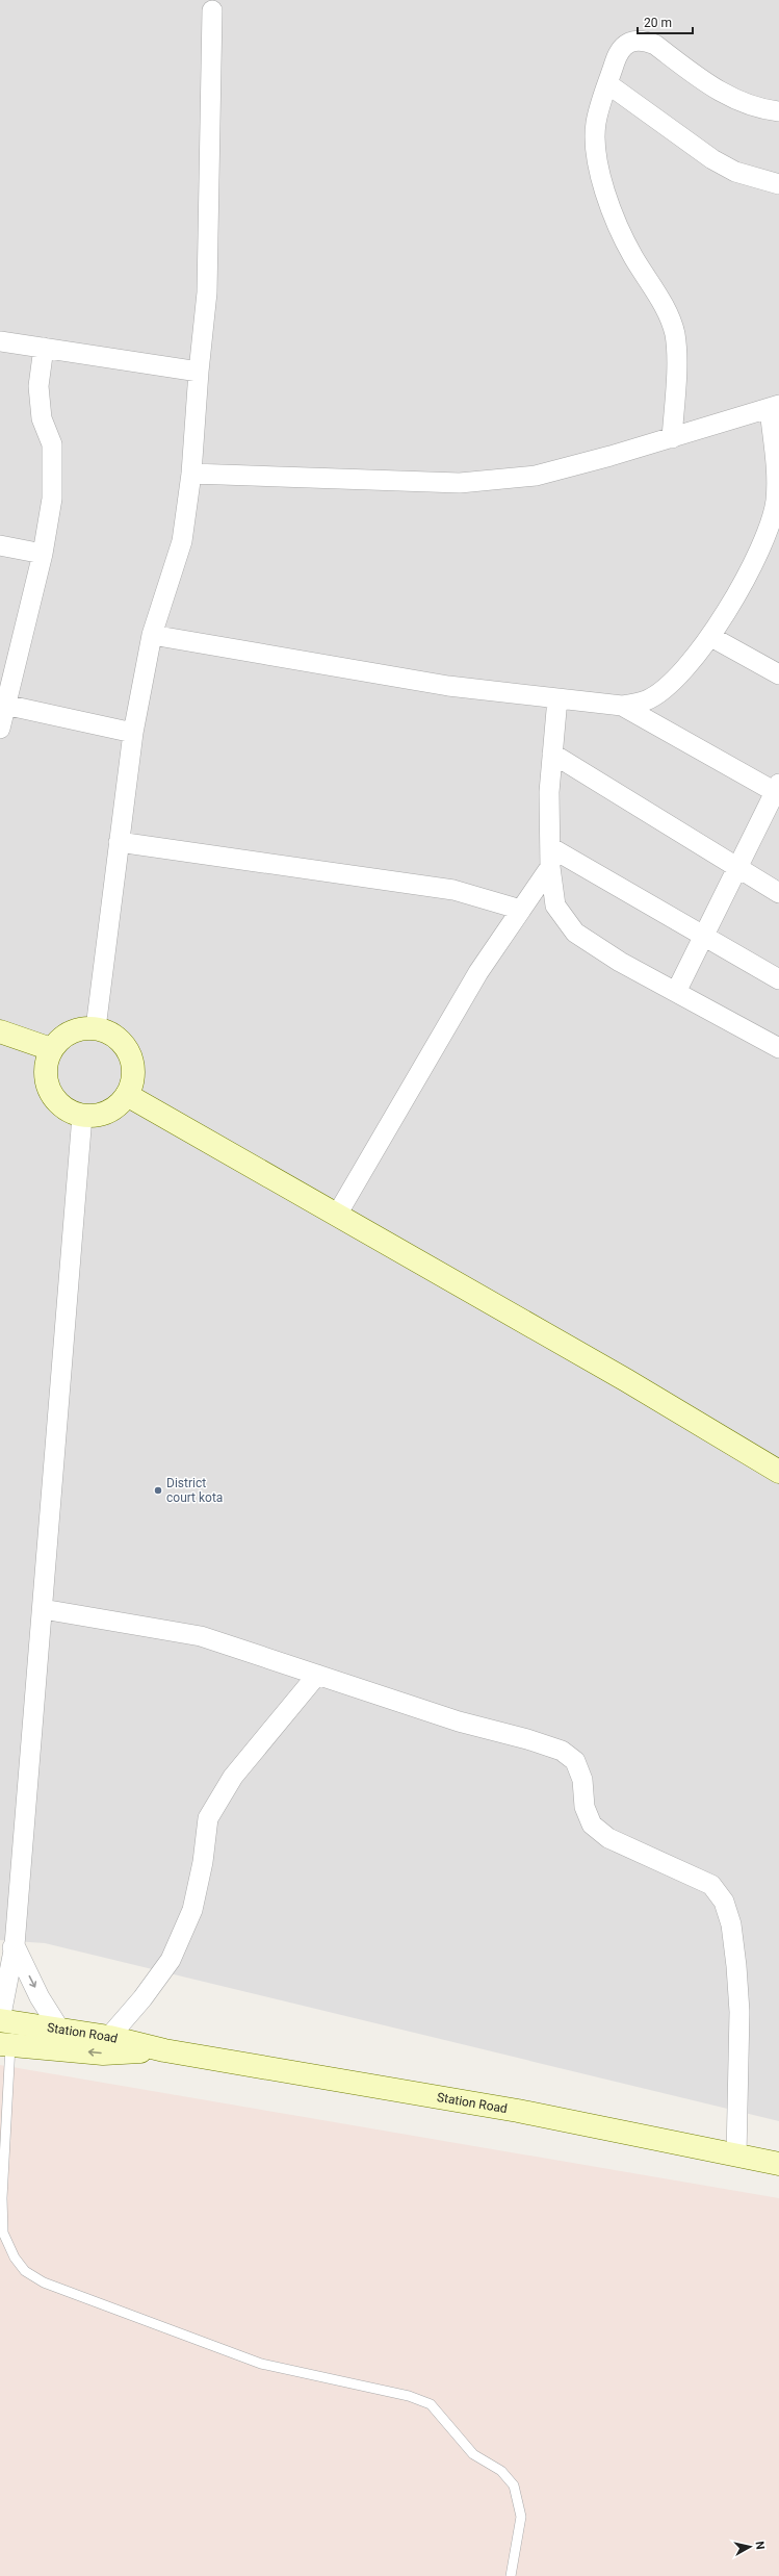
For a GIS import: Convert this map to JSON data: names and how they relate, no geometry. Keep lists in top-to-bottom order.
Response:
{
  "streets": {
    "street": ["Station Road"]
  },
  "places": ["District court kota"],
  "scale_bar": "20 m",
  "north": "right"
}
